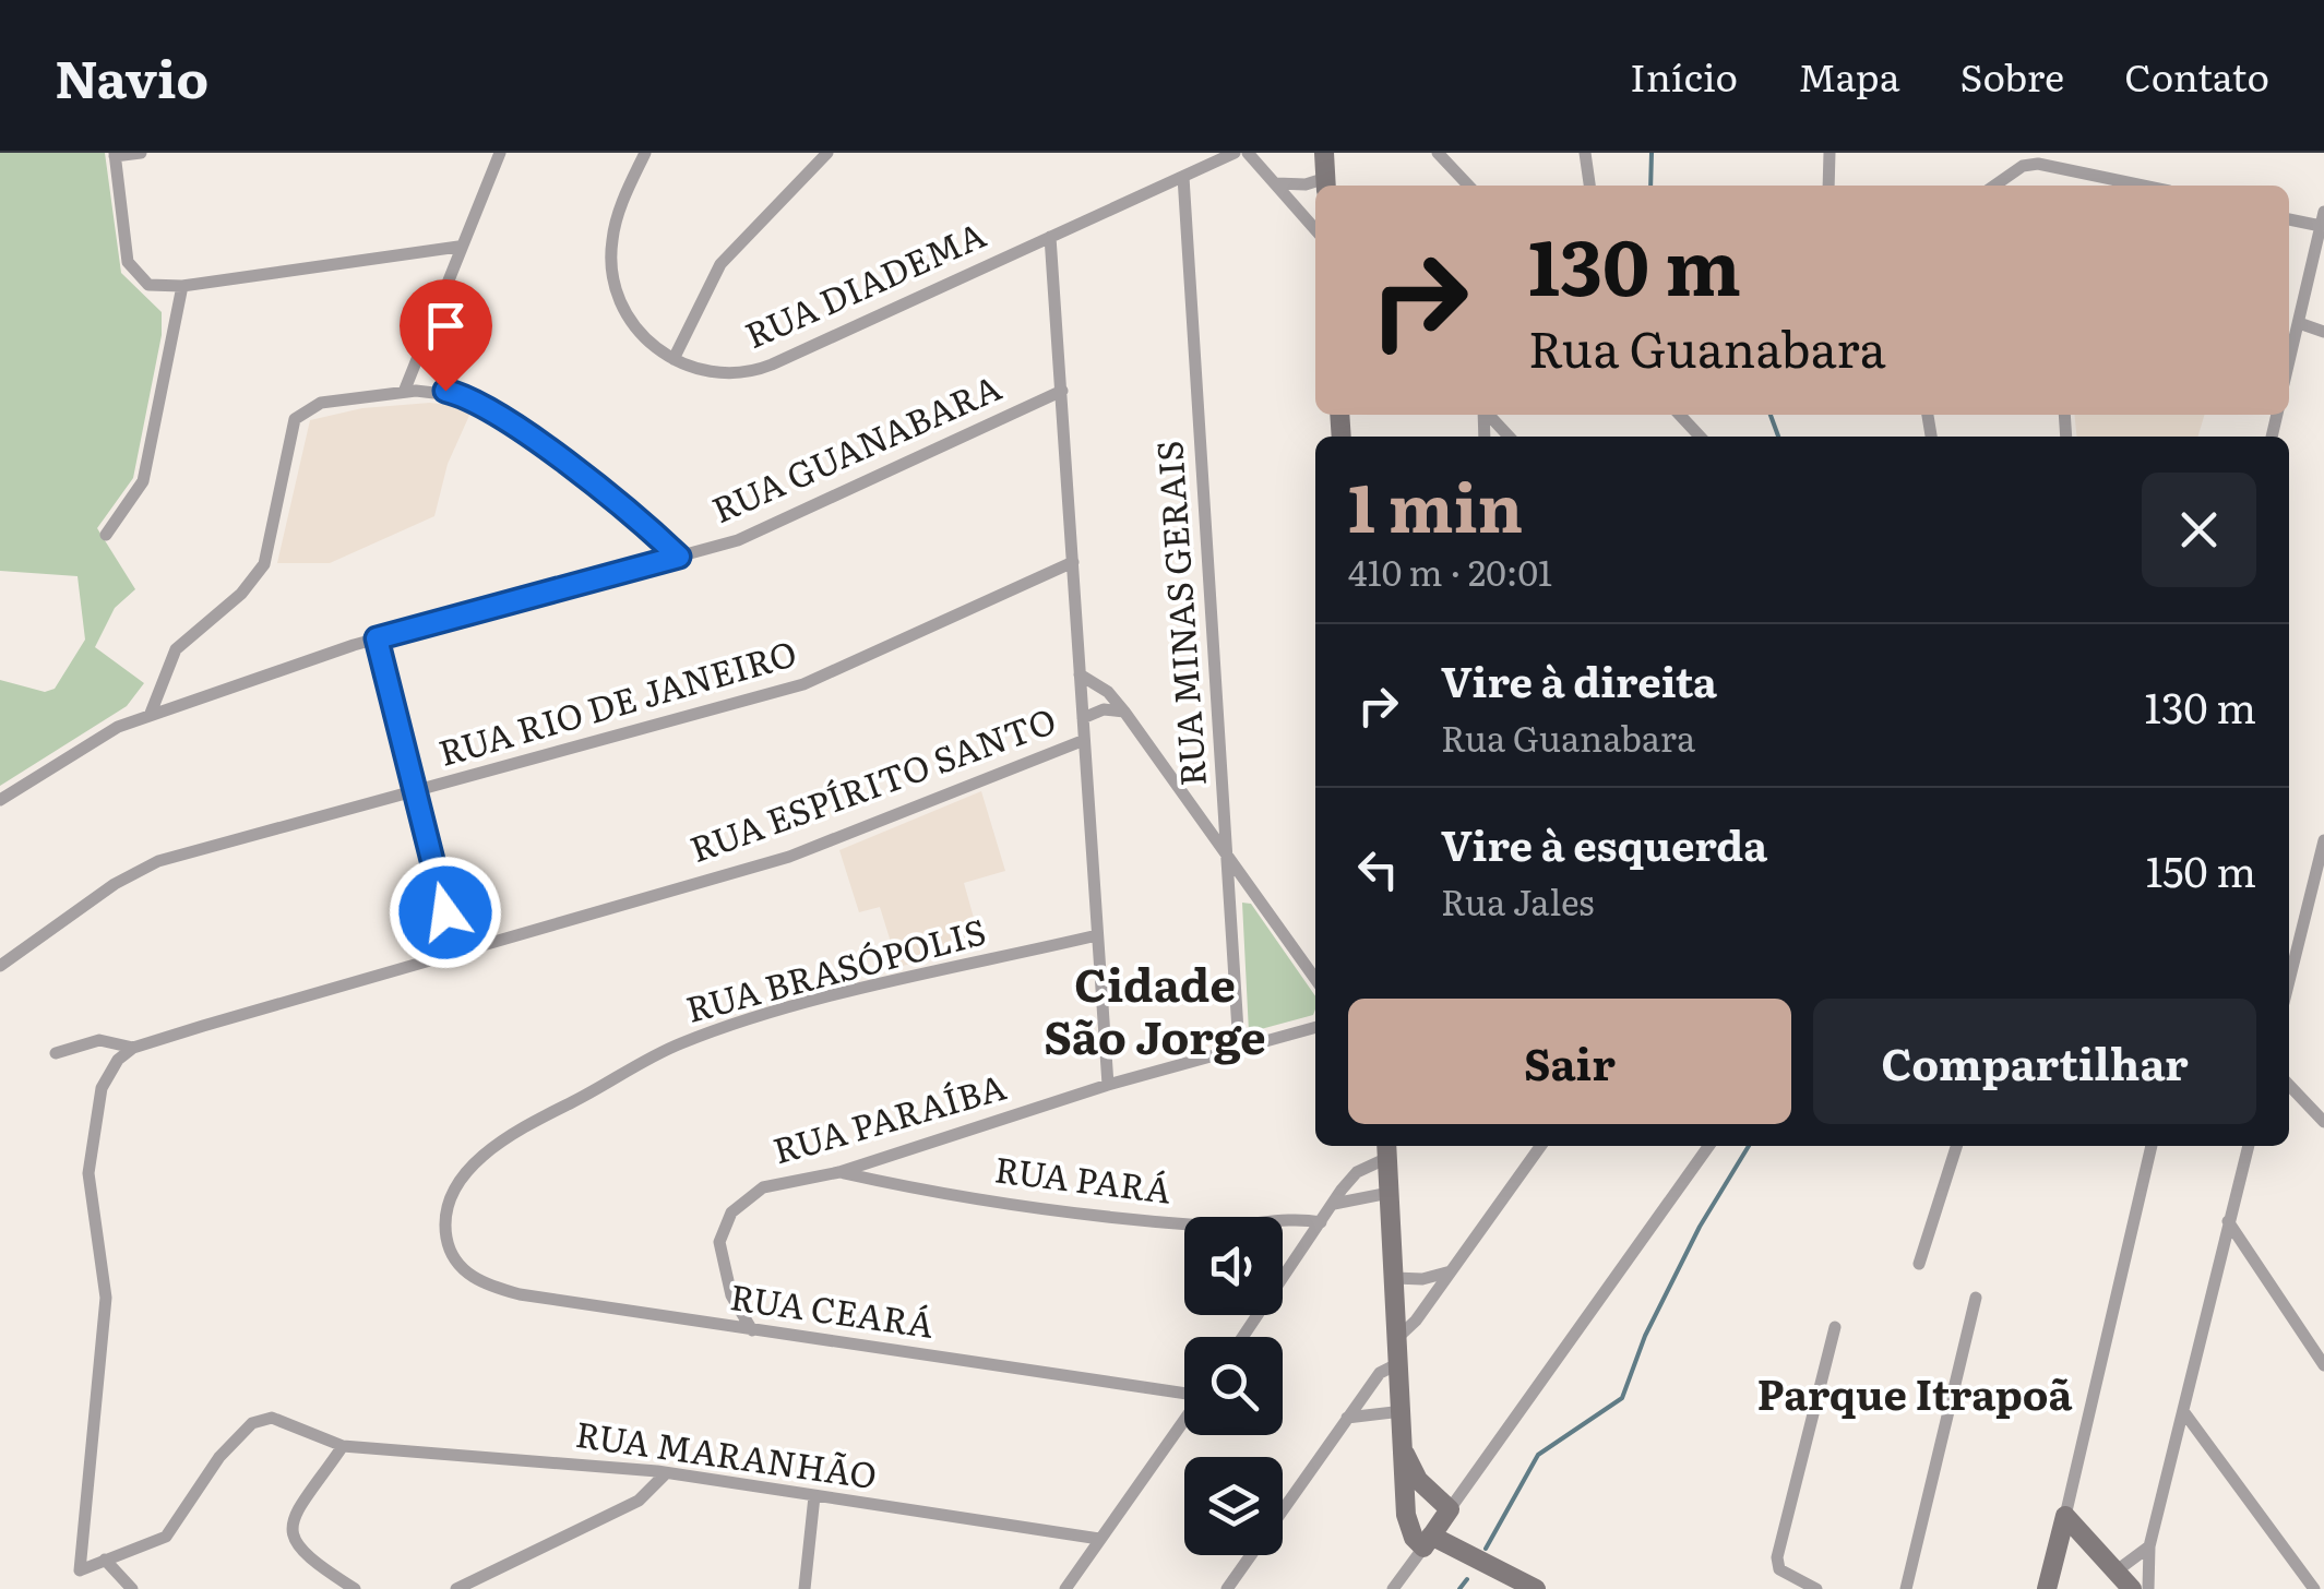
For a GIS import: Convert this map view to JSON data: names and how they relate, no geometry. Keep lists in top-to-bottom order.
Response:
{
  "streets": {
    "street": [
      "RUA DIADEMA",
      "RUA GUANABARA",
      "RUA MINAS GERAIS",
      "RUA RIO DE JANEIRO",
      "RUA ESPÍRITO SANTO",
      "RUA BRASÓPOLIS",
      "RUA PARAÍBA",
      "RUA PARÁ",
      "RUA CEARÁ",
      "RUA MARANHÃO"
    ]
  },
  "crossings": [
    ["RUA DIADEMA", "RUA MINAS GERAIS"],
    ["RUA MINAS GERAIS", "RUA PARAÍBA"],
    ["RUA ESPÍRITO SANTO", "RUA MARANHÃO"],
    ["RUA BRASÓPOLIS", "RUA CEARÁ"],
    ["RUA PARAÍBA", "RUA PARÁ"],
    ["RUA PARAÍBA", "RUA CEARÁ"]
  ],
  "districts": ["Cidade São Jorge", "Parque Itrapoã"],
  "page": {
    "header": "Navio",
    "nav": [
      "Início",
      "Mapa",
      "Sobre",
      "Contato"
    ],
    "turn": ["130 m", "Rua Guanabara"],
    "heading": ["1 min", "410 m · 20:01"],
    "list": [
      {
        "name": "Vire à direita",
        "note": "Rua Guanabara",
        "value": "130 m"
      },
      {
        "name": "Vire à esquerda",
        "note": "Rua Jales",
        "value": "150 m"
      }
    ],
    "buttons": ["Sair", "Compartilhar"]
  }
}
